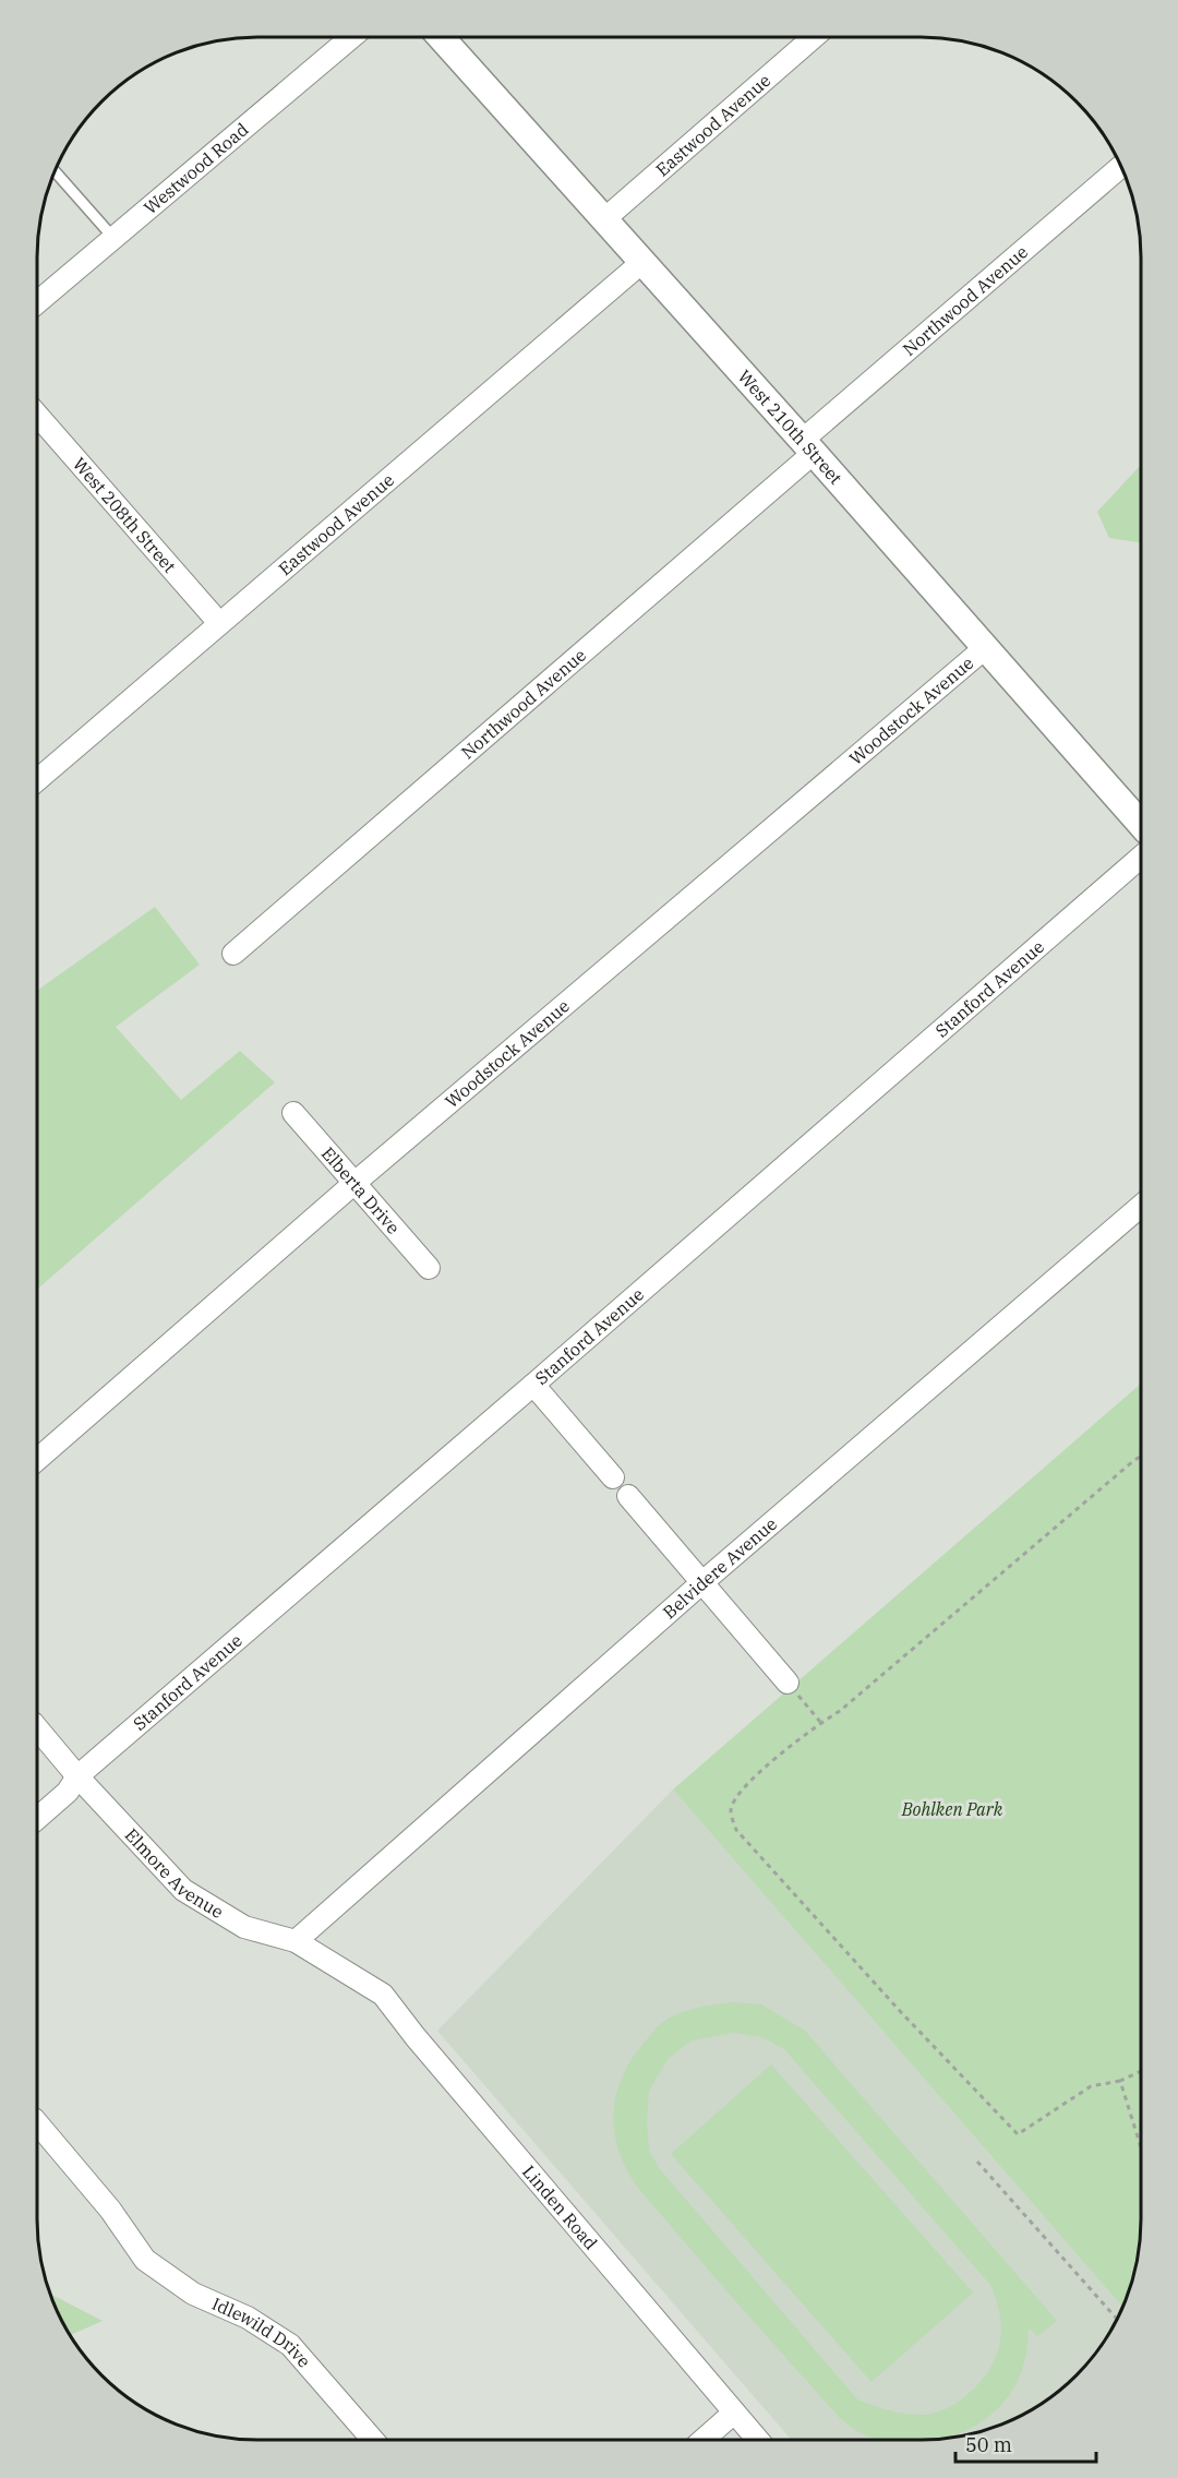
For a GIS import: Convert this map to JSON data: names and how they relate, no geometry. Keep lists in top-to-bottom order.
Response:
{
  "streets": {
    "street": [
      "Eastwood Avenue",
      "Westwood Road",
      "Northwood Avenue",
      "West 210th Street",
      "West 208th Street",
      "Woodstock Avenue",
      "Stanford Avenue",
      "Elberta Drive",
      "Belvidere Avenue",
      "Elmore Avenue",
      "Linden Road",
      "Idlewild Drive"
    ]
  },
  "crossings": [
    ["Eastwood Avenue", "West 210th Street"],
    ["Eastwood Avenue", "West 208th Street"],
    ["Northwood Avenue", "West 210th Street"],
    ["West 210th Street", "Woodstock Avenue"],
    ["Woodstock Avenue", "Elberta Drive"],
    ["Stanford Avenue", "Elmore Avenue"],
    ["Belvidere Avenue", "Elmore Avenue"],
    ["Elmore Avenue", "Linden Road"]
  ],
  "parks": ["Bohlken Park"],
  "scale_bar": "50 m"
}
